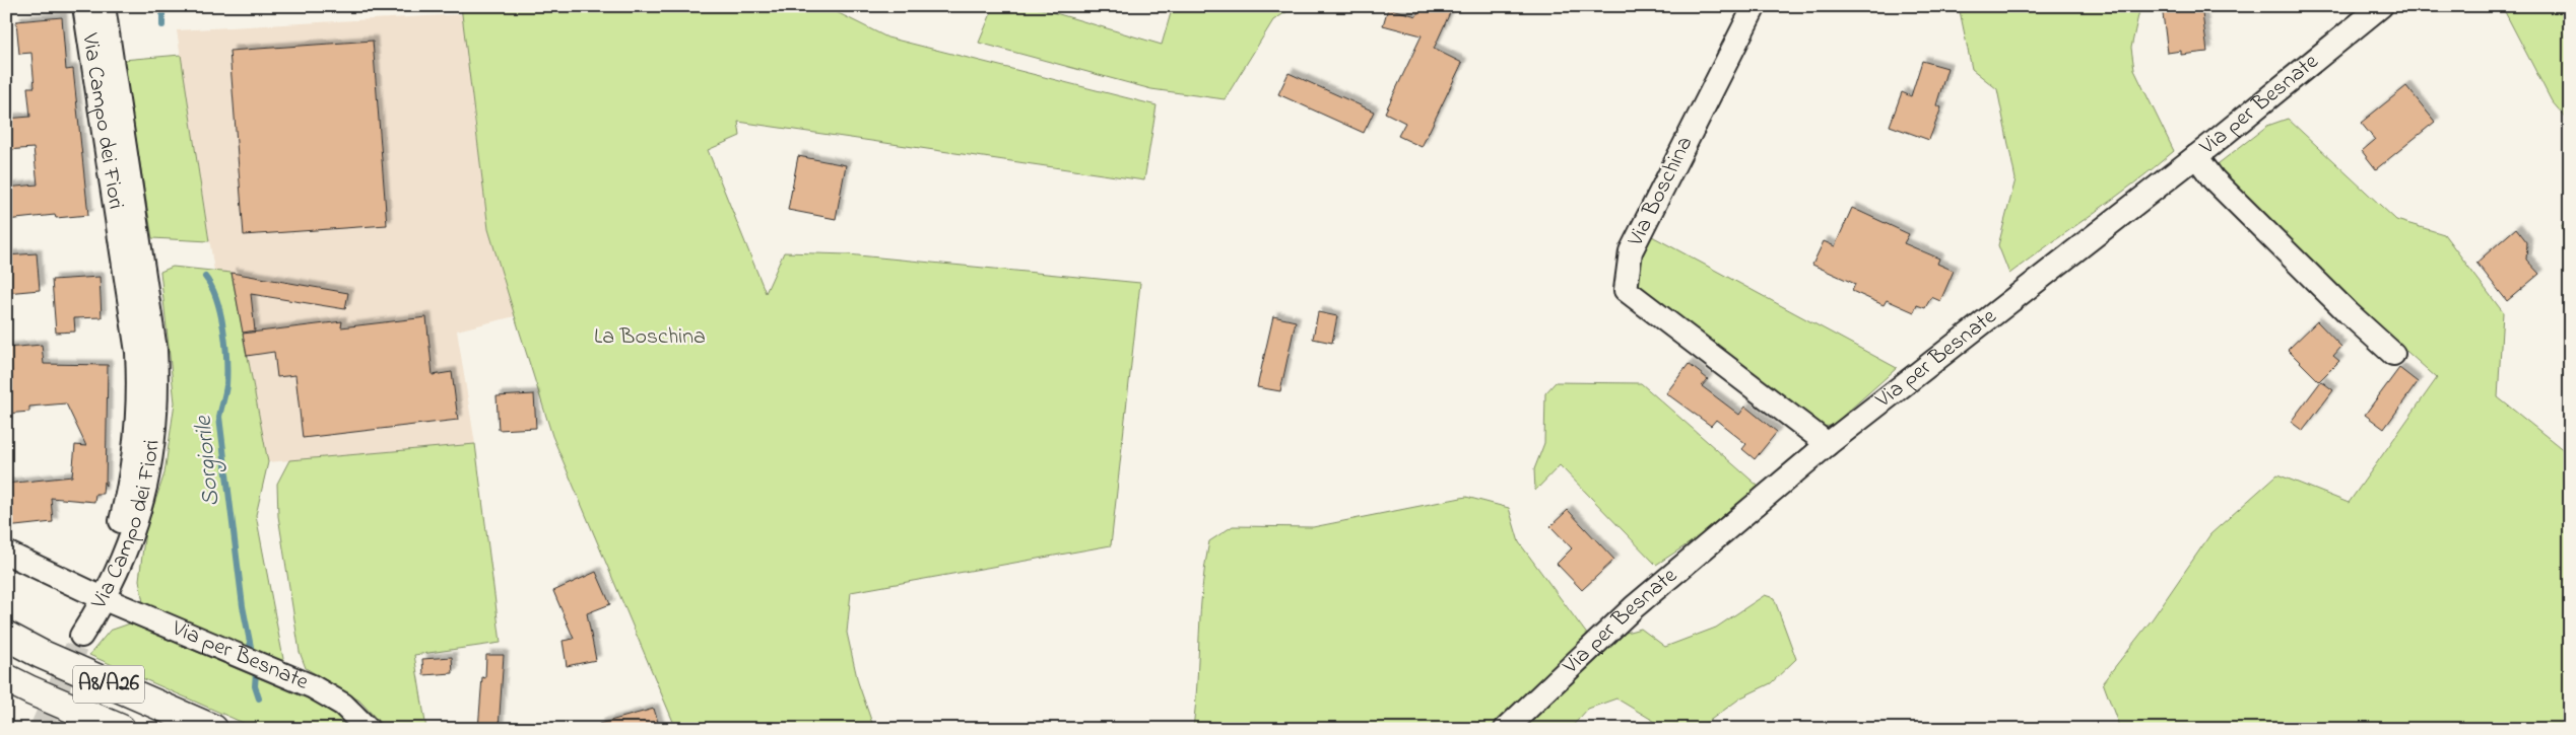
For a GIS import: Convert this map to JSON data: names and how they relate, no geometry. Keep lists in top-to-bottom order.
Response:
{
  "streets": {
    "highway": ["A8/A26"],
    "street": ["Via per Besnate", "Via Campo dei Fiori", "Via Boschina"]
  },
  "crossings": [
    ["Via per Besnate", "Via Campo dei Fiori"],
    ["Via per Besnate", "Via Boschina"]
  ],
  "water": ["Sorgiorile"],
  "parks": ["La Boschina"]
}
